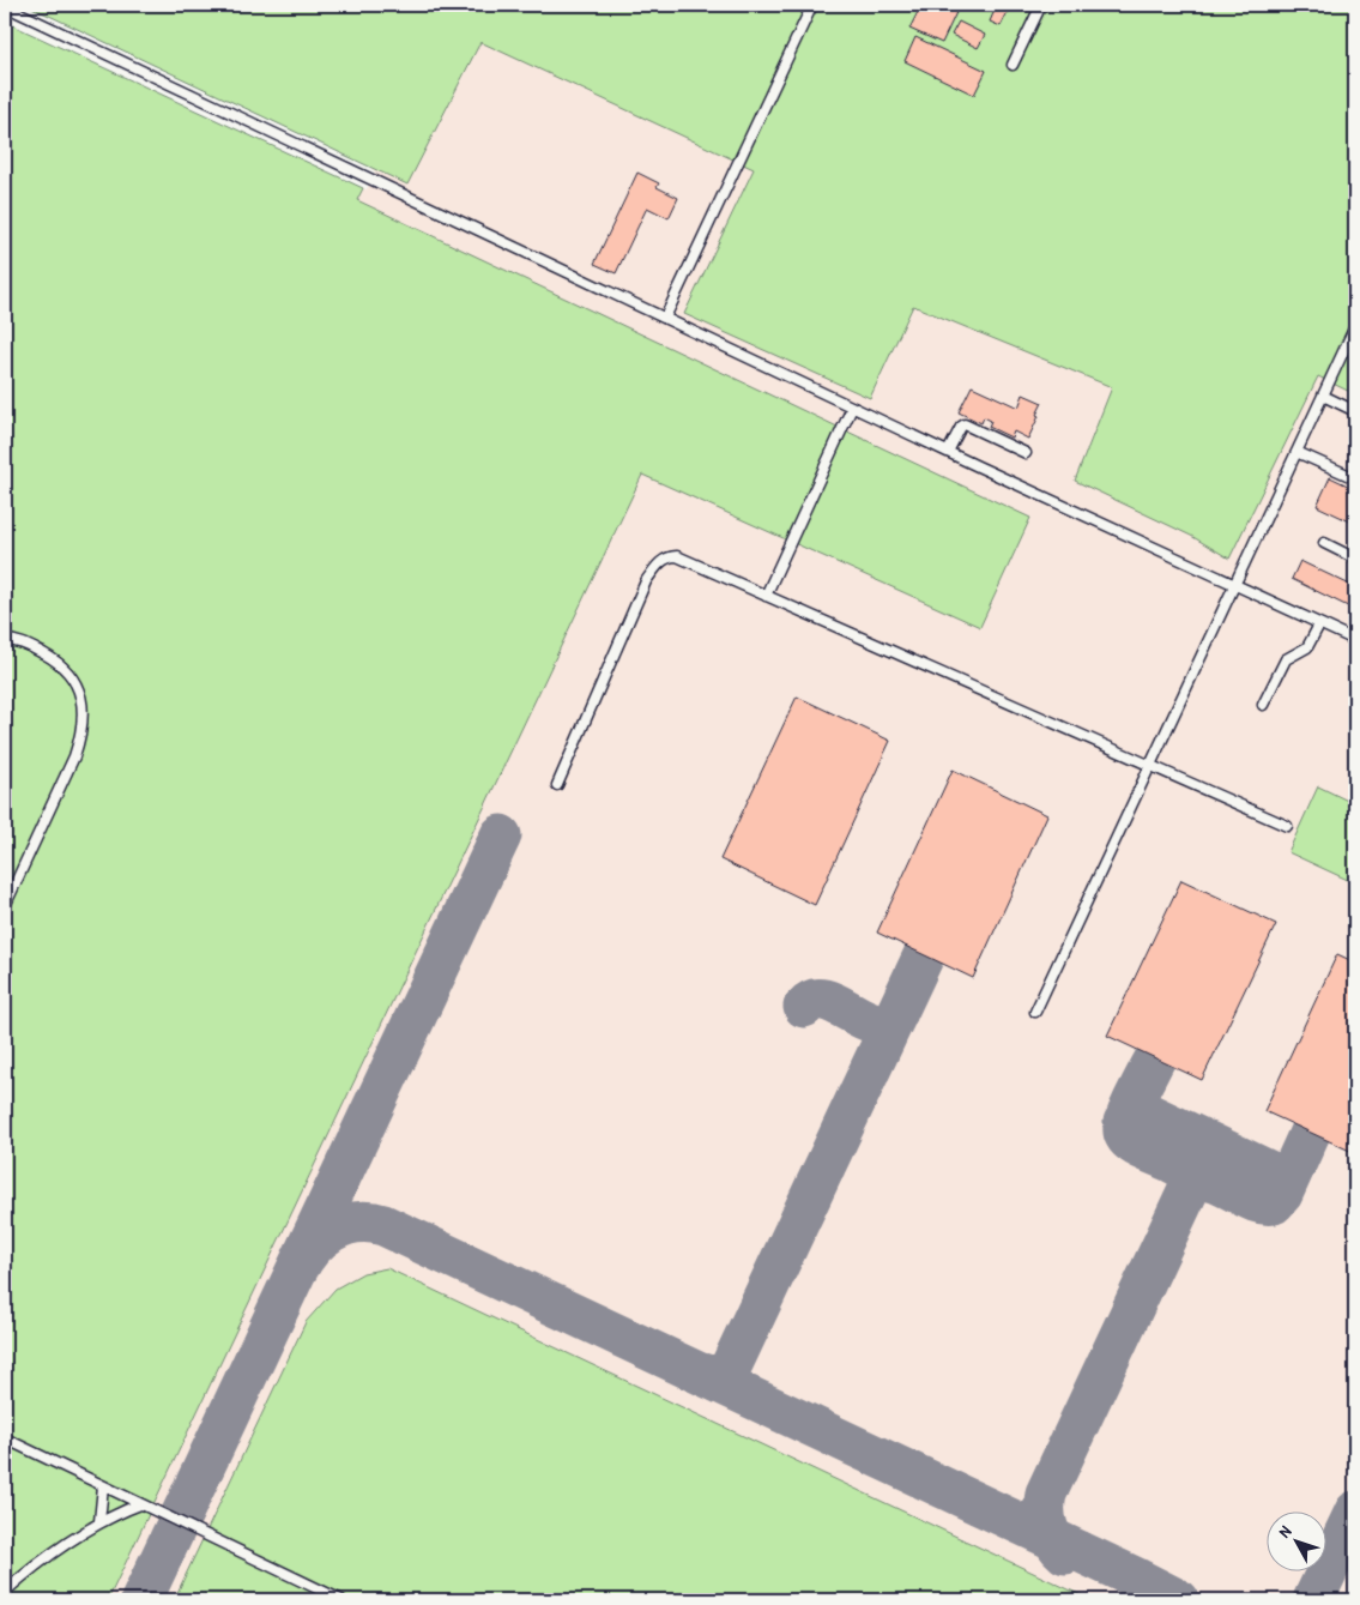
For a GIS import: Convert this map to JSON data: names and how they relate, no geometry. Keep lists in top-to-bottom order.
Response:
{
  "north": "top left"
}
